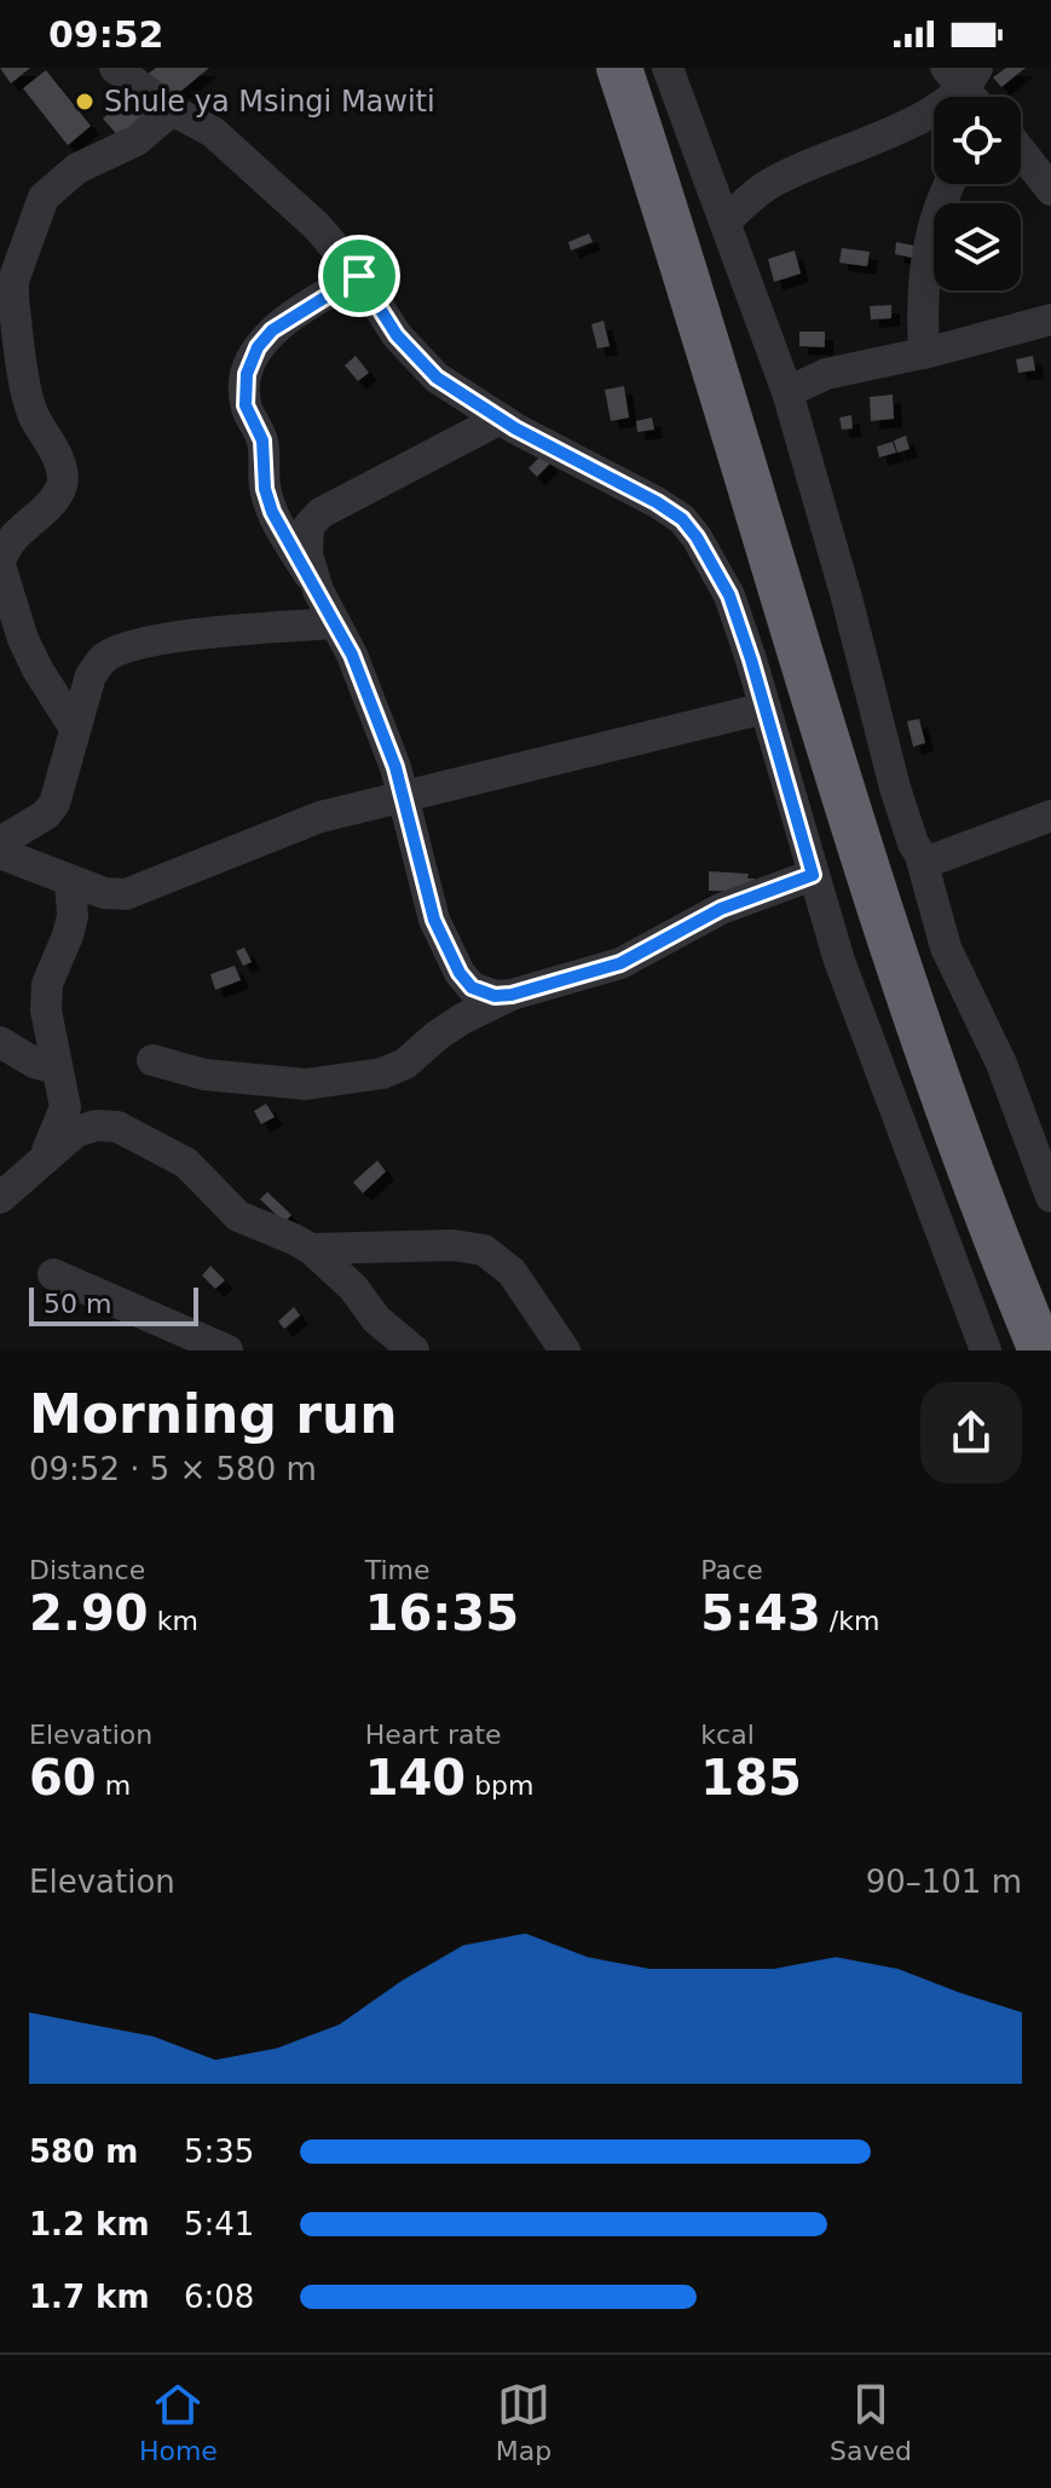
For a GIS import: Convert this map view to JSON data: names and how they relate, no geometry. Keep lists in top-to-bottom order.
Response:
{
  "places": ["Shule ya Msingi Mawiti"],
  "scale_bar": "50 m",
  "page": {
    "status": "09:52",
    "scale": "50 m",
    "heading": ["Morning run", "09:52 · 5 × 580 m"],
    "stats": [
      ["Distance", "2.90 km"],
      ["Time", "16:35"],
      ["Pace", "5:43 /km"],
      ["Elevation", "60 m"],
      ["Heart rate", "140 bpm"],
      ["kcal", "185"]
    ],
    "chart": ["Elevation", "90–101 m"],
    "list": [
      {
        "name": "580 m",
        "note": "5:35"
      },
      {
        "name": "1.2 km",
        "note": "5:41"
      },
      {
        "name": "1.7 km",
        "note": "6:08"
      }
    ],
    "tabs": ["Home", "Map", "Saved"]
  }
}
